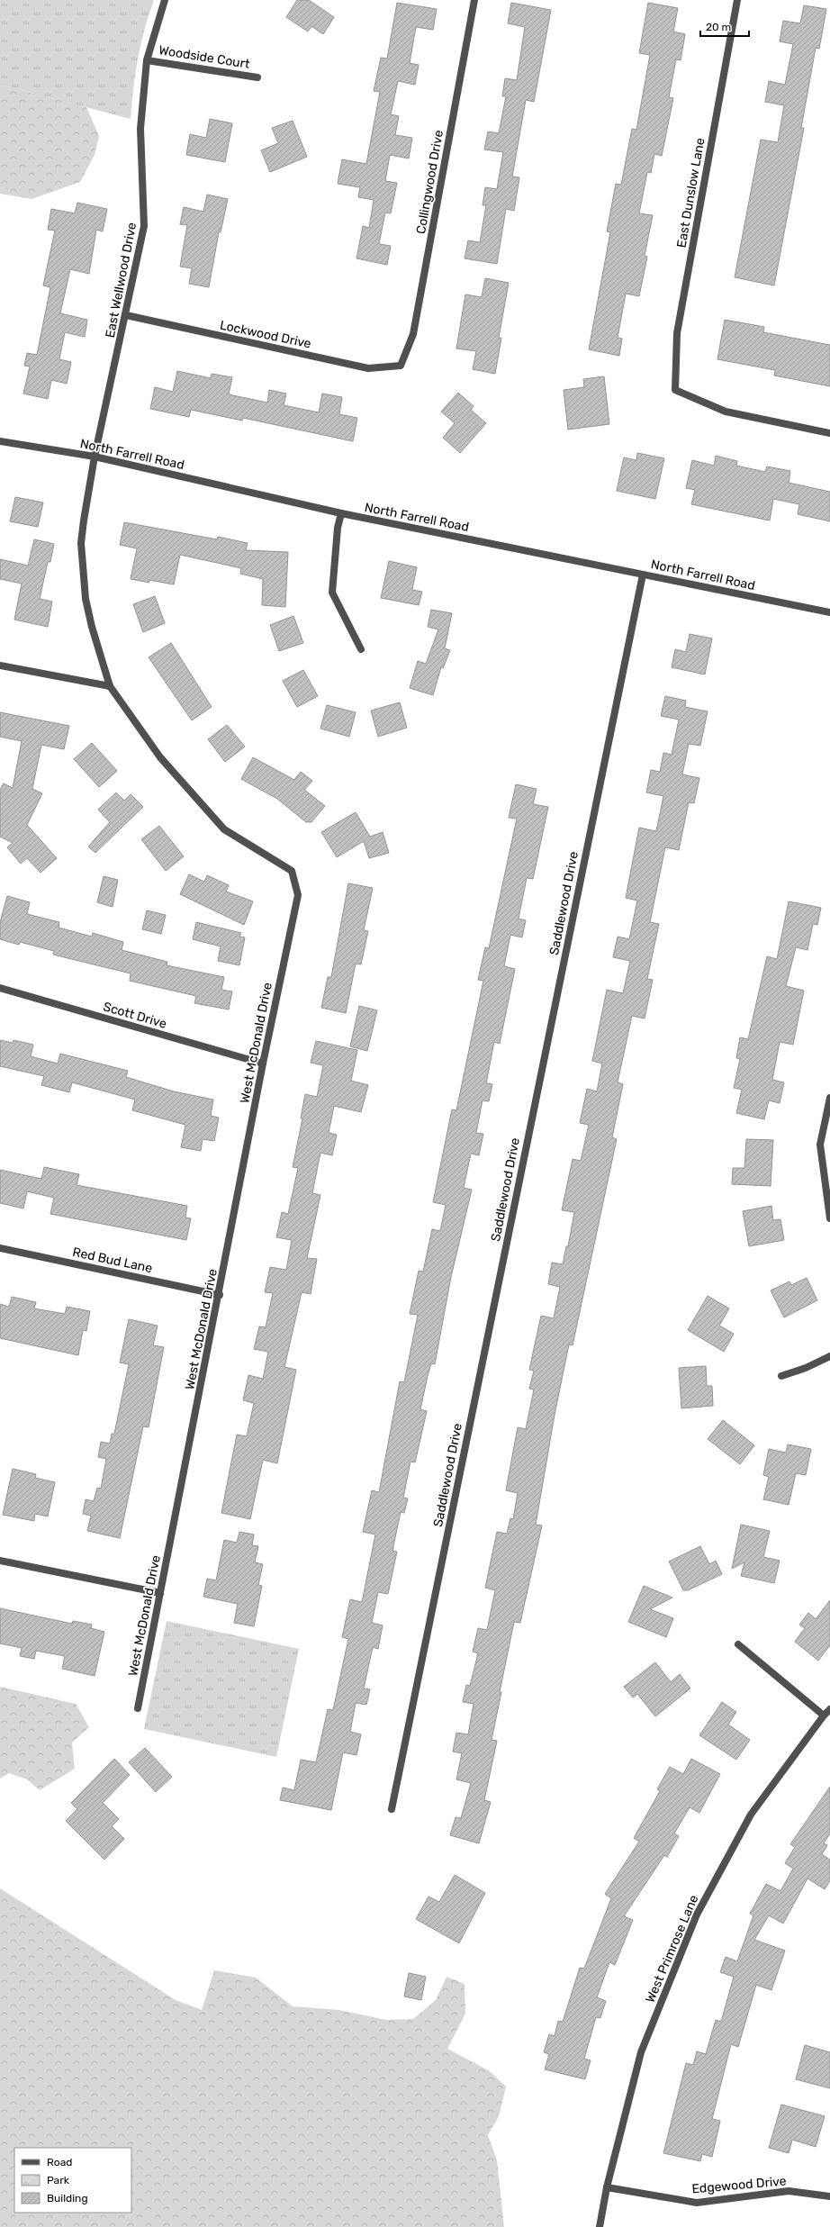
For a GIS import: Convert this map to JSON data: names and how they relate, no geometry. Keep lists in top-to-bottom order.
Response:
{
  "streets": {
    "street": [
      "Woodside Court",
      "Collingwood Drive",
      "East Dunslow Lane",
      "East Wellwood Drive",
      "Lockwood Drive",
      "North Farrell Road",
      "Saddlewood Drive",
      "Scott Drive",
      "West McDonald Drive",
      "Red Bud Lane",
      "West Primrose Lane",
      "Edgewood Drive"
    ]
  },
  "crossings": [
    ["Woodside Court", "East Wellwood Drive"],
    ["Collingwood Drive", "Lockwood Drive"],
    ["East Wellwood Drive", "Lockwood Drive"],
    ["East Wellwood Drive", "North Farrell Road"],
    ["East Wellwood Drive", "West McDonald Drive"],
    ["North Farrell Road", "Saddlewood Drive"],
    ["North Farrell Road", "West McDonald Drive"],
    ["Scott Drive", "West McDonald Drive"],
    ["West McDonald Drive", "Red Bud Lane"],
    ["West Primrose Lane", "Edgewood Drive"]
  ],
  "legend": ["Road", "Park", "Building"],
  "scale_bar": "20 m"
}
